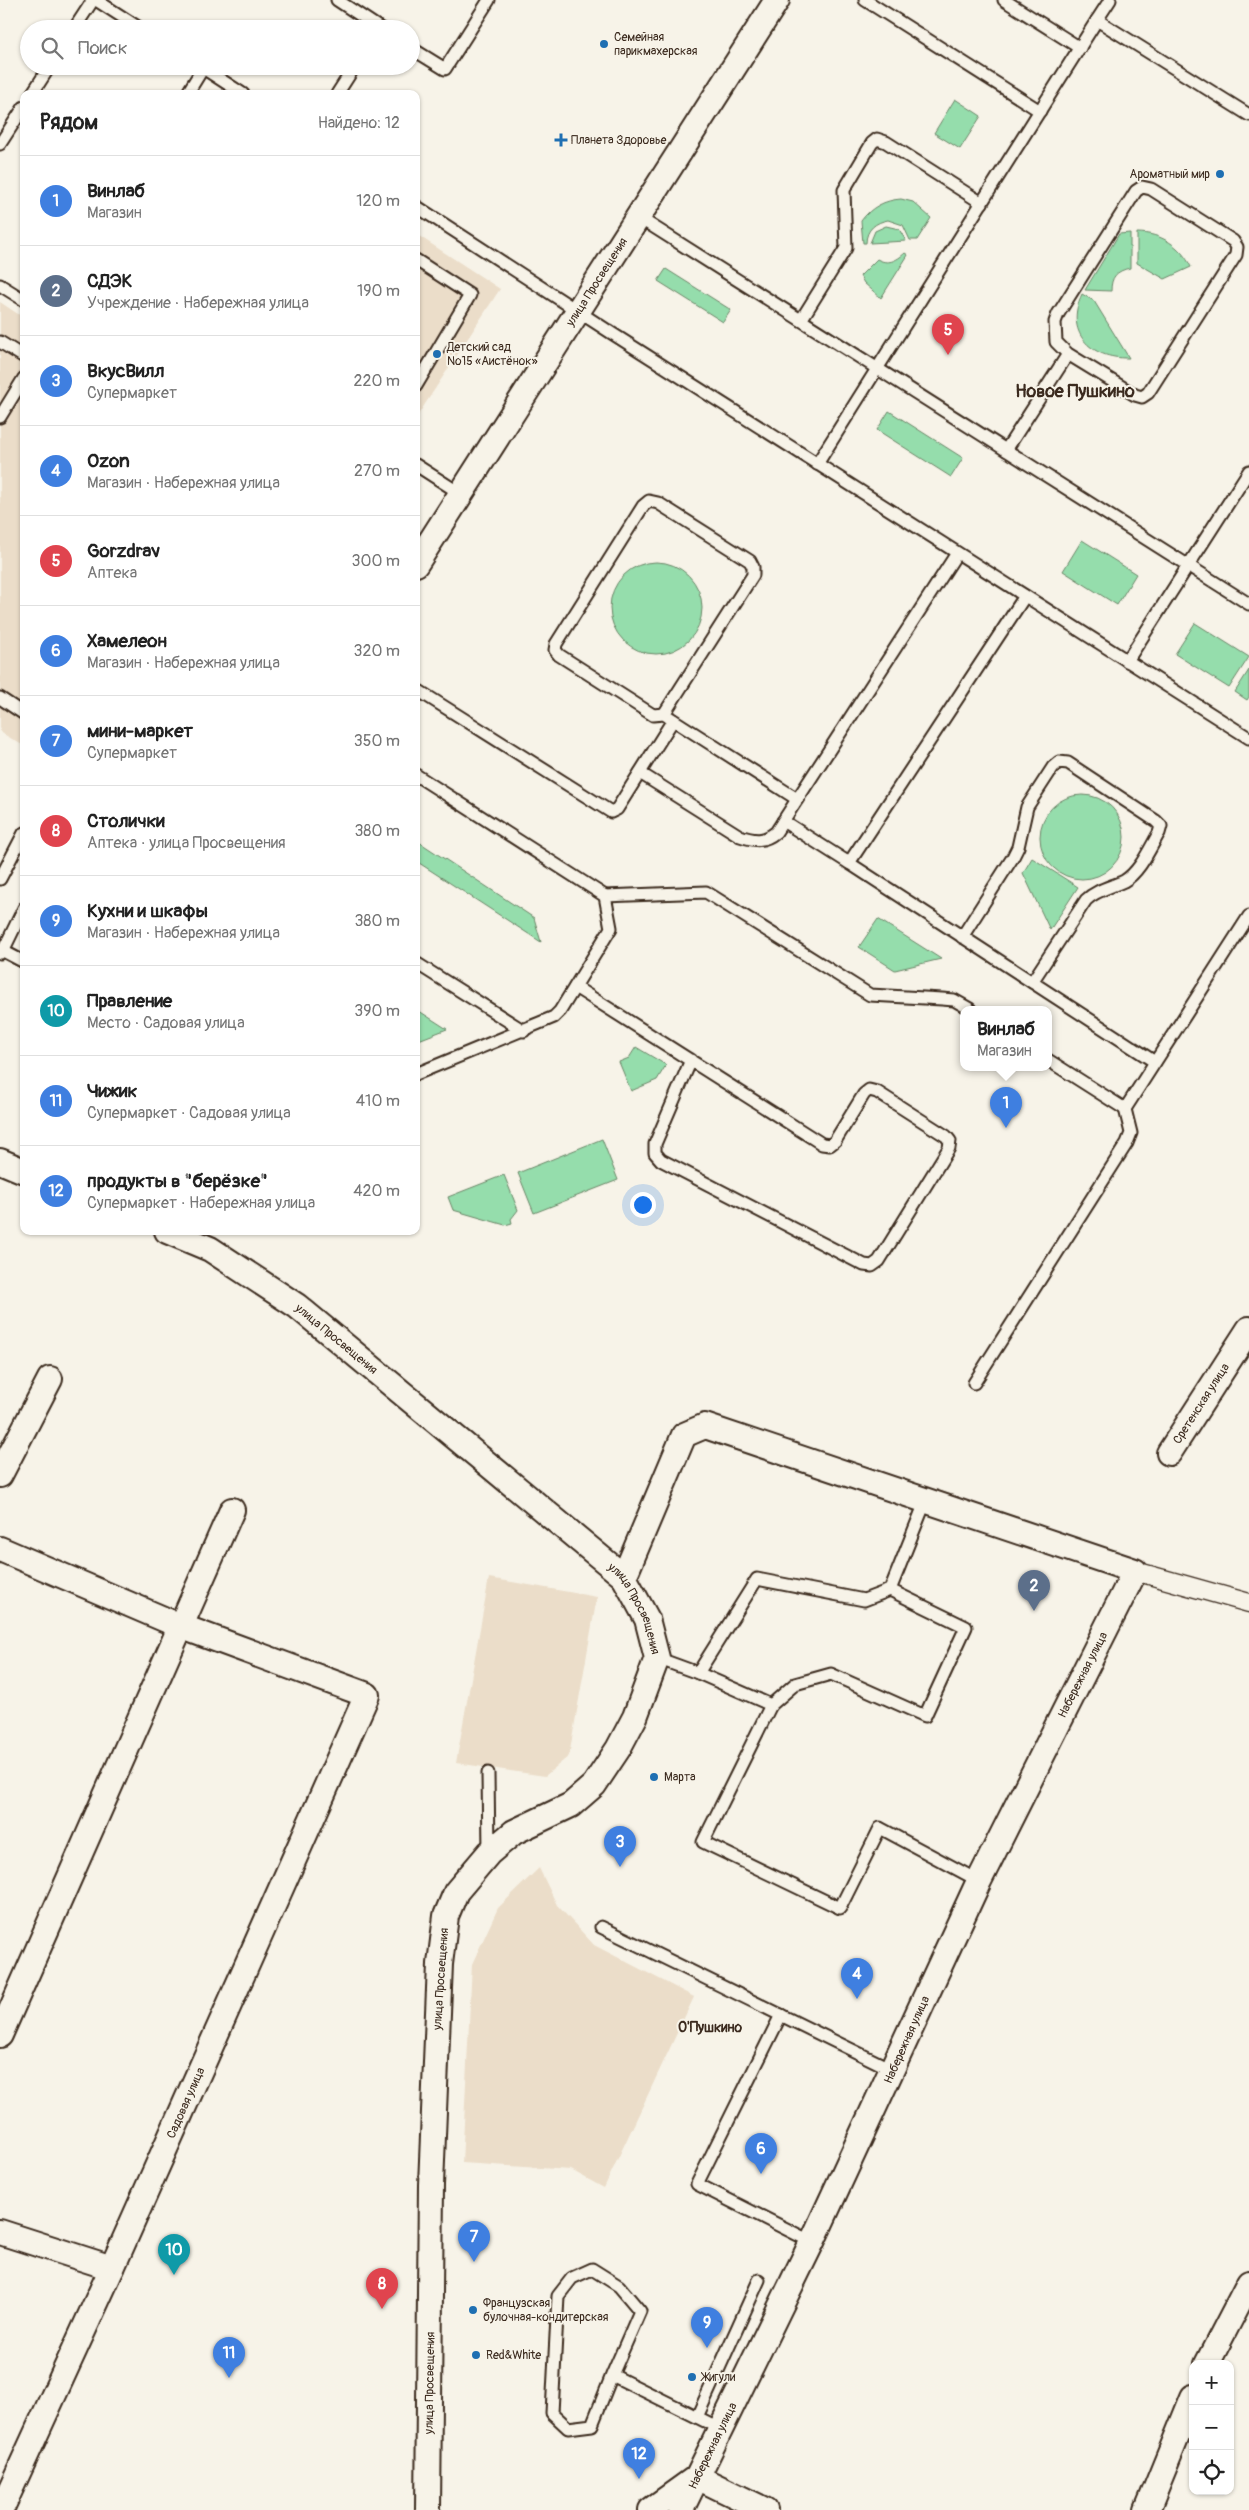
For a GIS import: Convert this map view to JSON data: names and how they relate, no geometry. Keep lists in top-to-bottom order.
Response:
{
  "streets": {
    "street": [
      "улица Просвещения",
      "Сретенская улица",
      "Набережная улица",
      "Садовая улица"
    ]
  },
  "districts": ["Новое Пушкино", "О'Пушкино"],
  "places": {
    "other": [
      "Семейная парикмахерская",
      "Ароматный мир",
      "Детский сад №15 «Аистёнок»",
      "Марта",
      "Французская булочная-кондитерская",
      "Red&White",
      "Жигули"
    ],
    "health": ["Планета Здоровье"]
  },
  "page": {
    "search": "Поиск",
    "heading": ["Рядом", "Найдено: 12"],
    "list": [
      {
        "mark": "1",
        "name": "Винлаб",
        "note": "Магазин",
        "value": "120 m"
      },
      {
        "mark": "2",
        "name": "СДЭК",
        "note": "Учреждение · Набережная улица",
        "value": "190 m"
      },
      {
        "mark": "3",
        "name": "ВкусВилл",
        "note": "Супермаркет",
        "value": "220 m"
      },
      {
        "mark": "4",
        "name": "Ozon",
        "note": "Магазин · Набережная улица",
        "value": "270 m"
      },
      {
        "mark": "5",
        "name": "Gorzdrav",
        "note": "Аптека",
        "value": "300 m"
      },
      {
        "mark": "6",
        "name": "Хамелеон",
        "note": "Магазин · Набережная улица",
        "value": "320 m"
      },
      {
        "mark": "7",
        "name": "мини-маркет",
        "note": "Супермаркет",
        "value": "350 m"
      },
      {
        "mark": "8",
        "name": "Столички",
        "note": "Аптека · улица Просвещения",
        "value": "380 m"
      },
      {
        "mark": "9",
        "name": "Кухни и шкафы",
        "note": "Магазин · Набережная улица",
        "value": "380 m"
      },
      {
        "mark": "10",
        "name": "Правление",
        "note": "Место · Садовая улица",
        "value": "390 m"
      },
      {
        "mark": "11",
        "name": "Чижик",
        "note": "Супермаркет · Садовая улица",
        "value": "410 m"
      },
      {
        "mark": "12",
        "name": "продукты в \"берёзке\"",
        "note": "Супермаркет · Набережная улица",
        "value": "420 m"
      }
    ],
    "pins": [
      "5",
      "1",
      "2",
      "3",
      "4",
      "6",
      "7",
      "10",
      "8",
      "9",
      "11",
      "12"
    ],
    "popup": ["Винлаб", "Магазин"],
    "map_buttons": ["+", "−"]
  }
}
